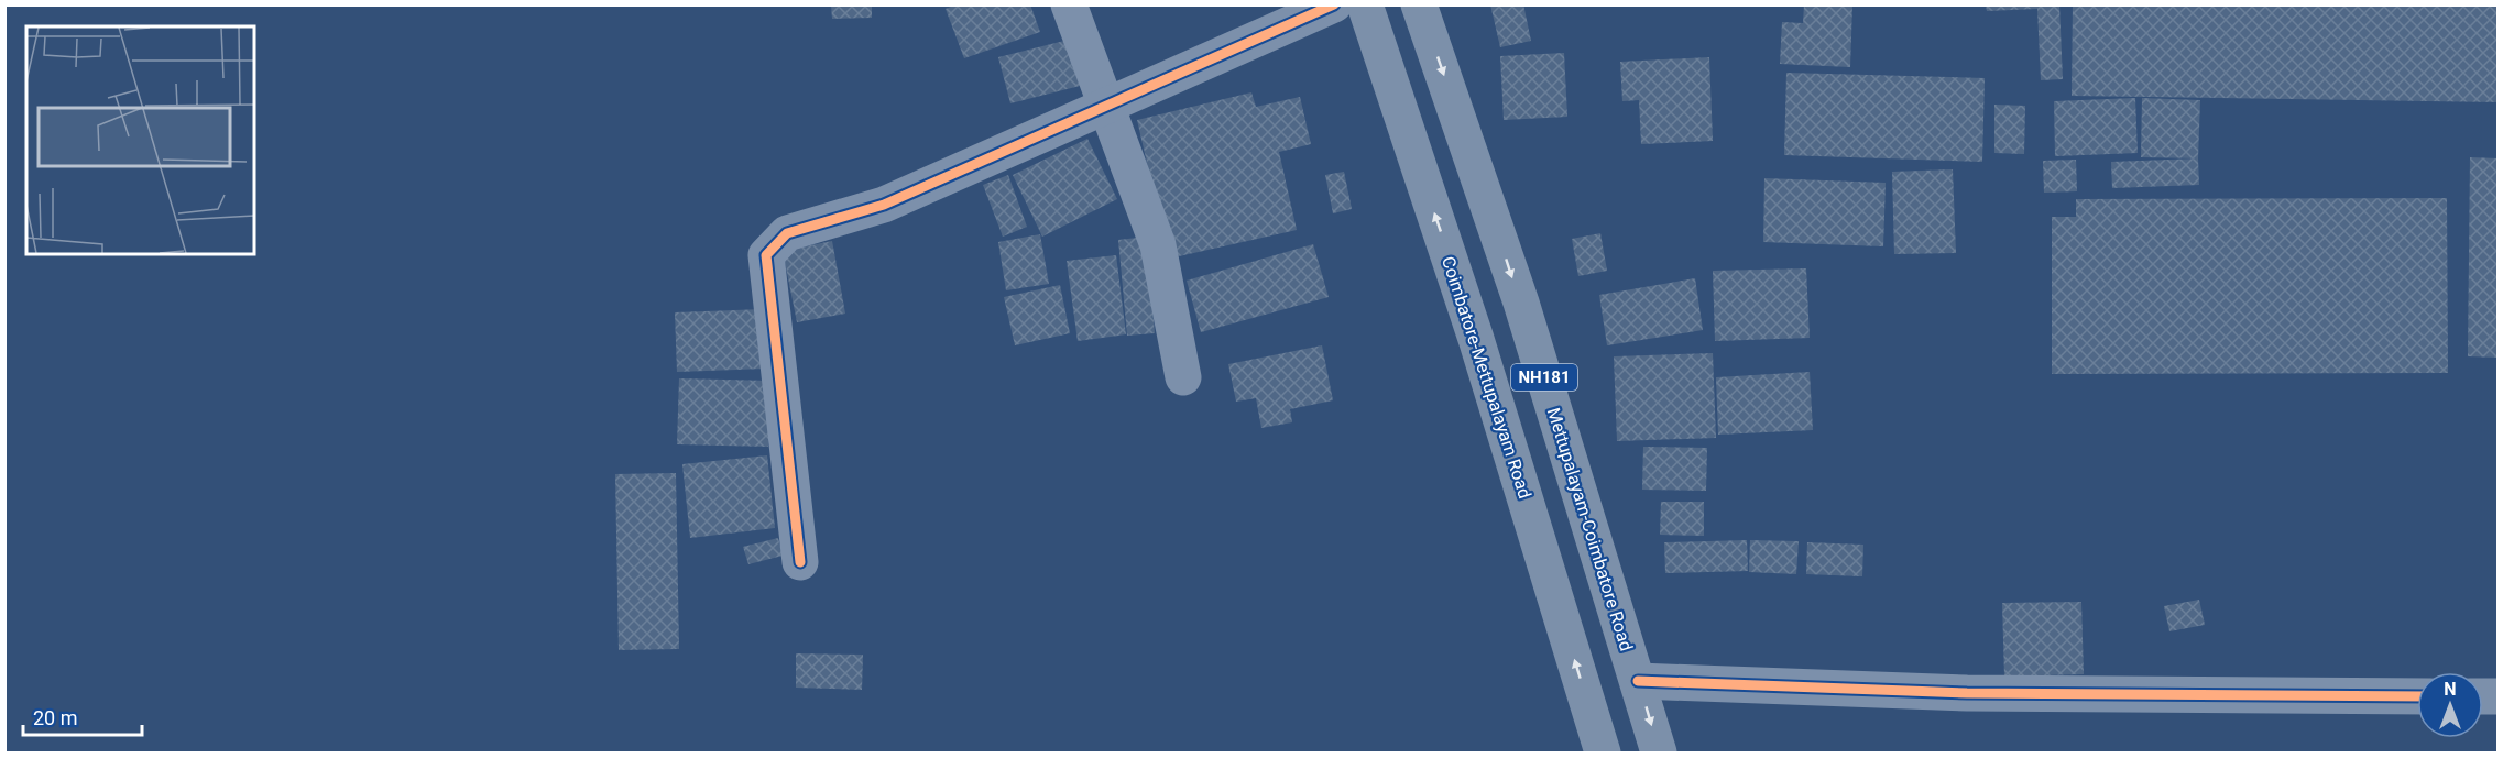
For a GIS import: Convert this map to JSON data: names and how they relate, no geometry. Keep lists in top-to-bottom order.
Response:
{
  "streets": {
    "highway": ["Coimbatore-Mettupalayam Road", "NH181", "Mettupalayam-Coimbatore Road"]
  },
  "one_way": ["Coimbatore-Mettupalayam Road", "Mettupalayam-Coimbatore Road"],
  "scale_bar": "20 m",
  "north": "top"
}
